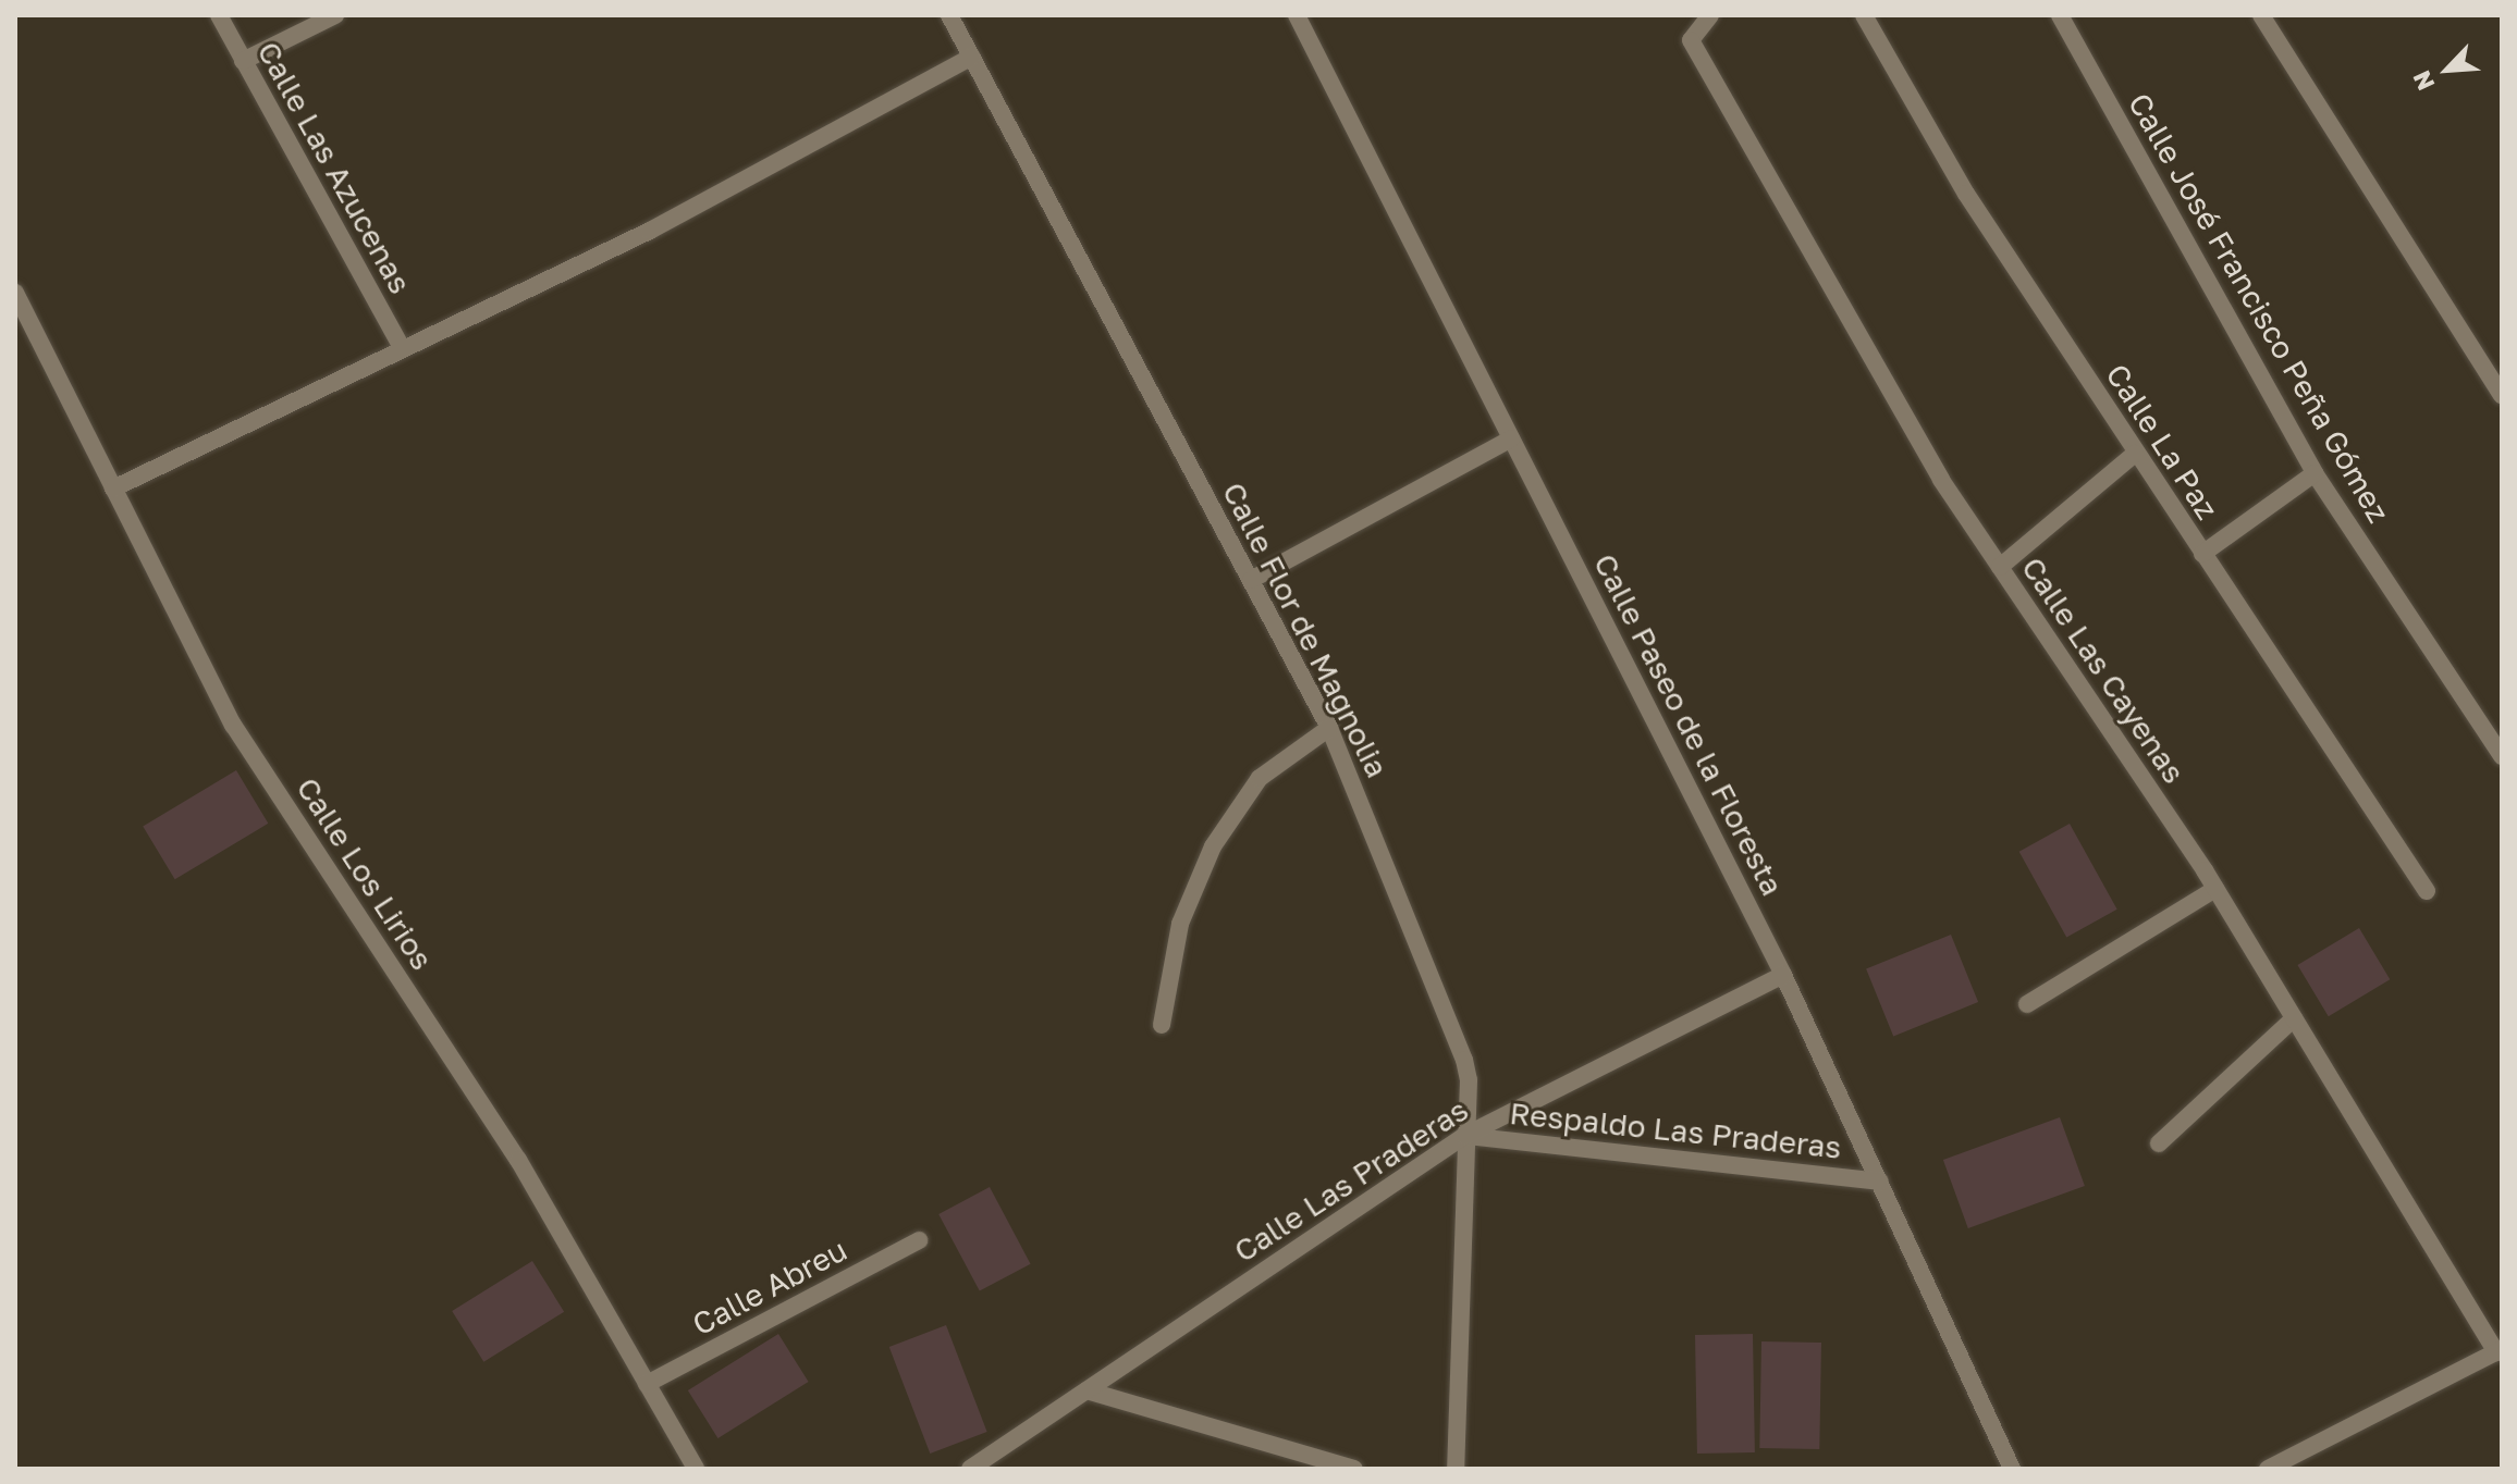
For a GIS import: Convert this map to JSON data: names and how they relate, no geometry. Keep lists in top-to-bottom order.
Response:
{
  "streets": {
    "street": [
      "Calle Las Azucenas",
      "Calle José Francisco Peña Gómez",
      "Calle La Paz",
      "Calle Flor de Magnolia",
      "Calle Las Cayenas",
      "Calle Paseo de la Floresta",
      "Calle Los Lirios",
      "Respaldo Las Praderas",
      "Calle Las Praderas",
      "Calle Abreu"
    ]
  },
  "crossings": [
    ["Calle Flor de Magnolia", "Respaldo Las Praderas"],
    ["Calle Flor de Magnolia", "Calle Las Praderas"],
    ["Calle Paseo de la Floresta", "Respaldo Las Praderas"],
    ["Calle Paseo de la Floresta", "Calle Las Praderas"],
    ["Calle Los Lirios", "Calle Abreu"],
    ["Respaldo Las Praderas", "Calle Las Praderas"]
  ],
  "north": "bottom left"
}
